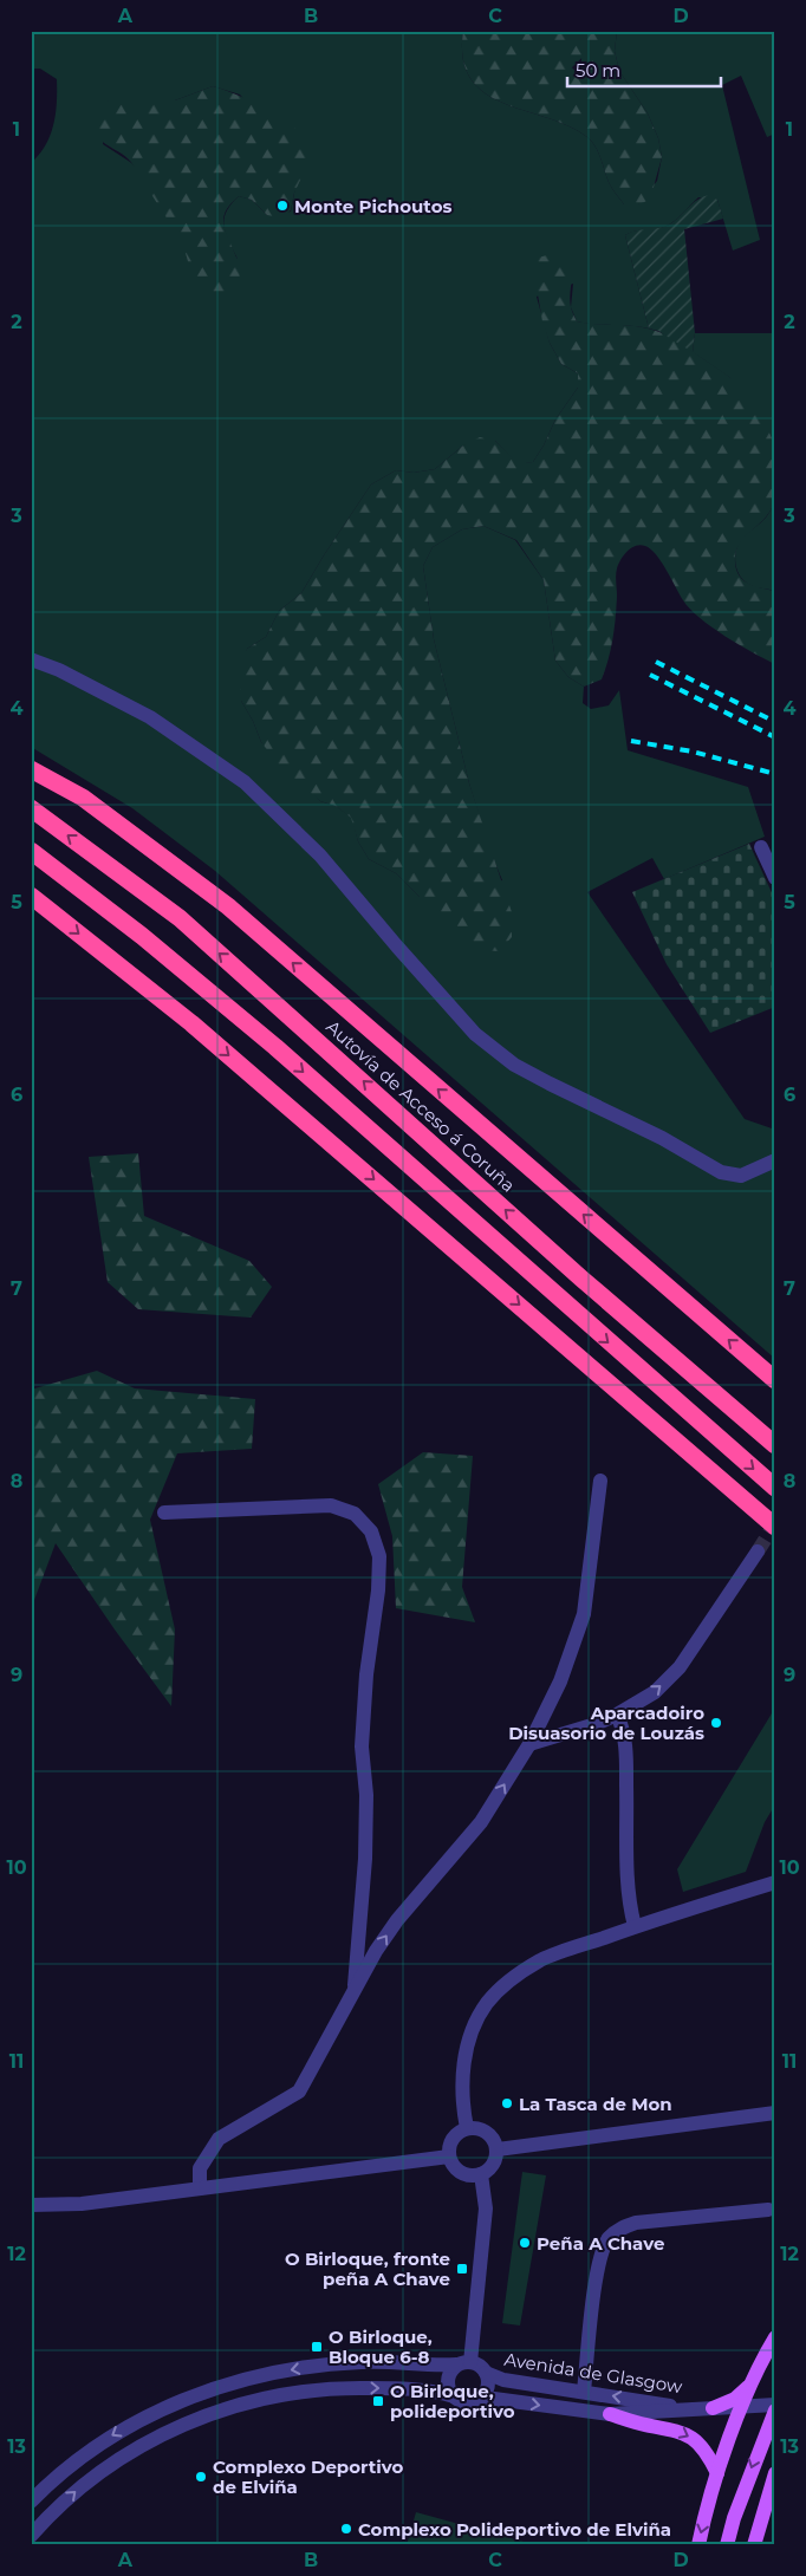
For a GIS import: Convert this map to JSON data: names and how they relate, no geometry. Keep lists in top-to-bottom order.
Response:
{
  "streets": {
    "highway": ["Autovía de Acceso á Coruña"],
    "street": ["Avenida de Glasgow"]
  },
  "places": {
    "other": [
      "Monte Pichoutos",
      "Aparcadoiro Disuasorio de Louzás",
      "La Tasca de Mon",
      "Peña A Chave",
      "Complexo Deportivo de Elviña",
      "Complexo Polideportivo de Elviña"
    ],
    "transit": ["O Birloque, fronte peña A Chave", "O Birloque, Bloque 6-8", "O Birloque, polideportivo"]
  },
  "scale_bar": "50 m",
  "grid": {
    "columns": [
      "A",
      "B",
      "C",
      "D"
    ],
    "rows": [
      "1",
      "2",
      "3",
      "4",
      "5",
      "6",
      "7",
      "8",
      "9",
      "10",
      "11",
      "12",
      "13"
    ]
  }
}
